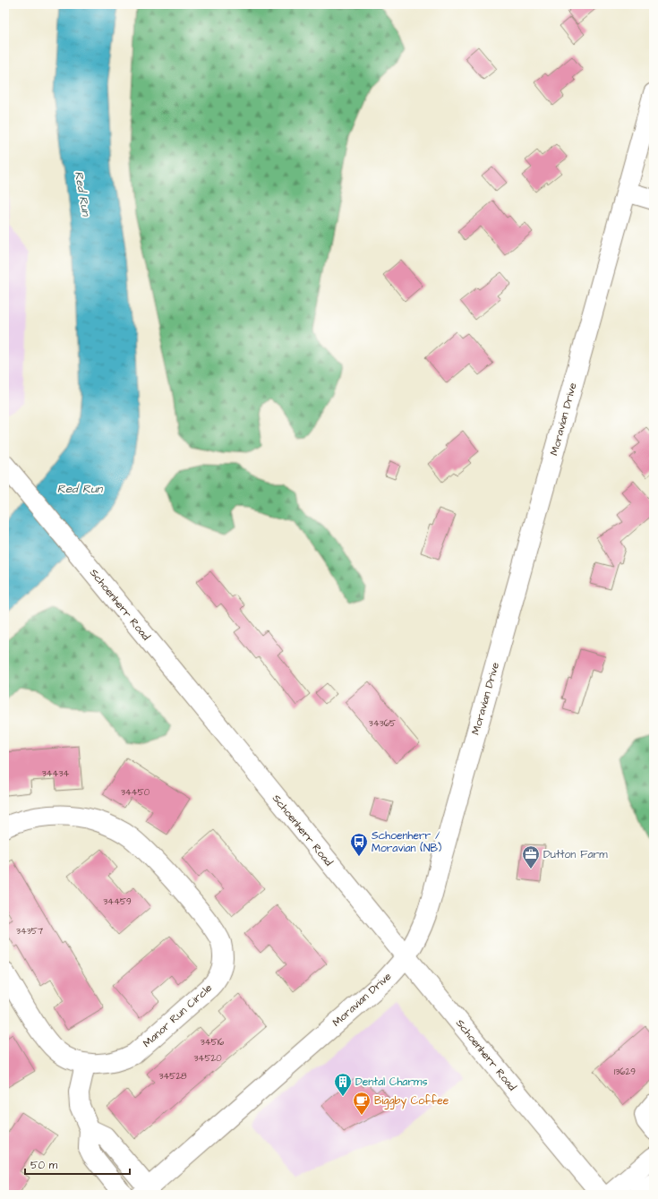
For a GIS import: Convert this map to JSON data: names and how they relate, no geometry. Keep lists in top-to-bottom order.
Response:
{
  "streets": {
    "street": ["Moravian Drive", "Schoenherr Road", "Manor Run Circle"]
  },
  "crossings": [
    ["Moravian Drive", "Schoenherr Road"]
  ],
  "water": ["Red Run"],
  "places": {
    "bus stop": ["Schoenherr / Moravian (NB)"],
    "office": ["Dutton Farm"],
    "building": ["Dental Charms"],
    "cafe": ["Biggby Coffee"]
  },
  "house_numbers": [
    "34365",
    "34434",
    "34450",
    "34459",
    "34357",
    "34516",
    "34520",
    "13629",
    "34528"
  ],
  "scale_bar": "50 m"
}
